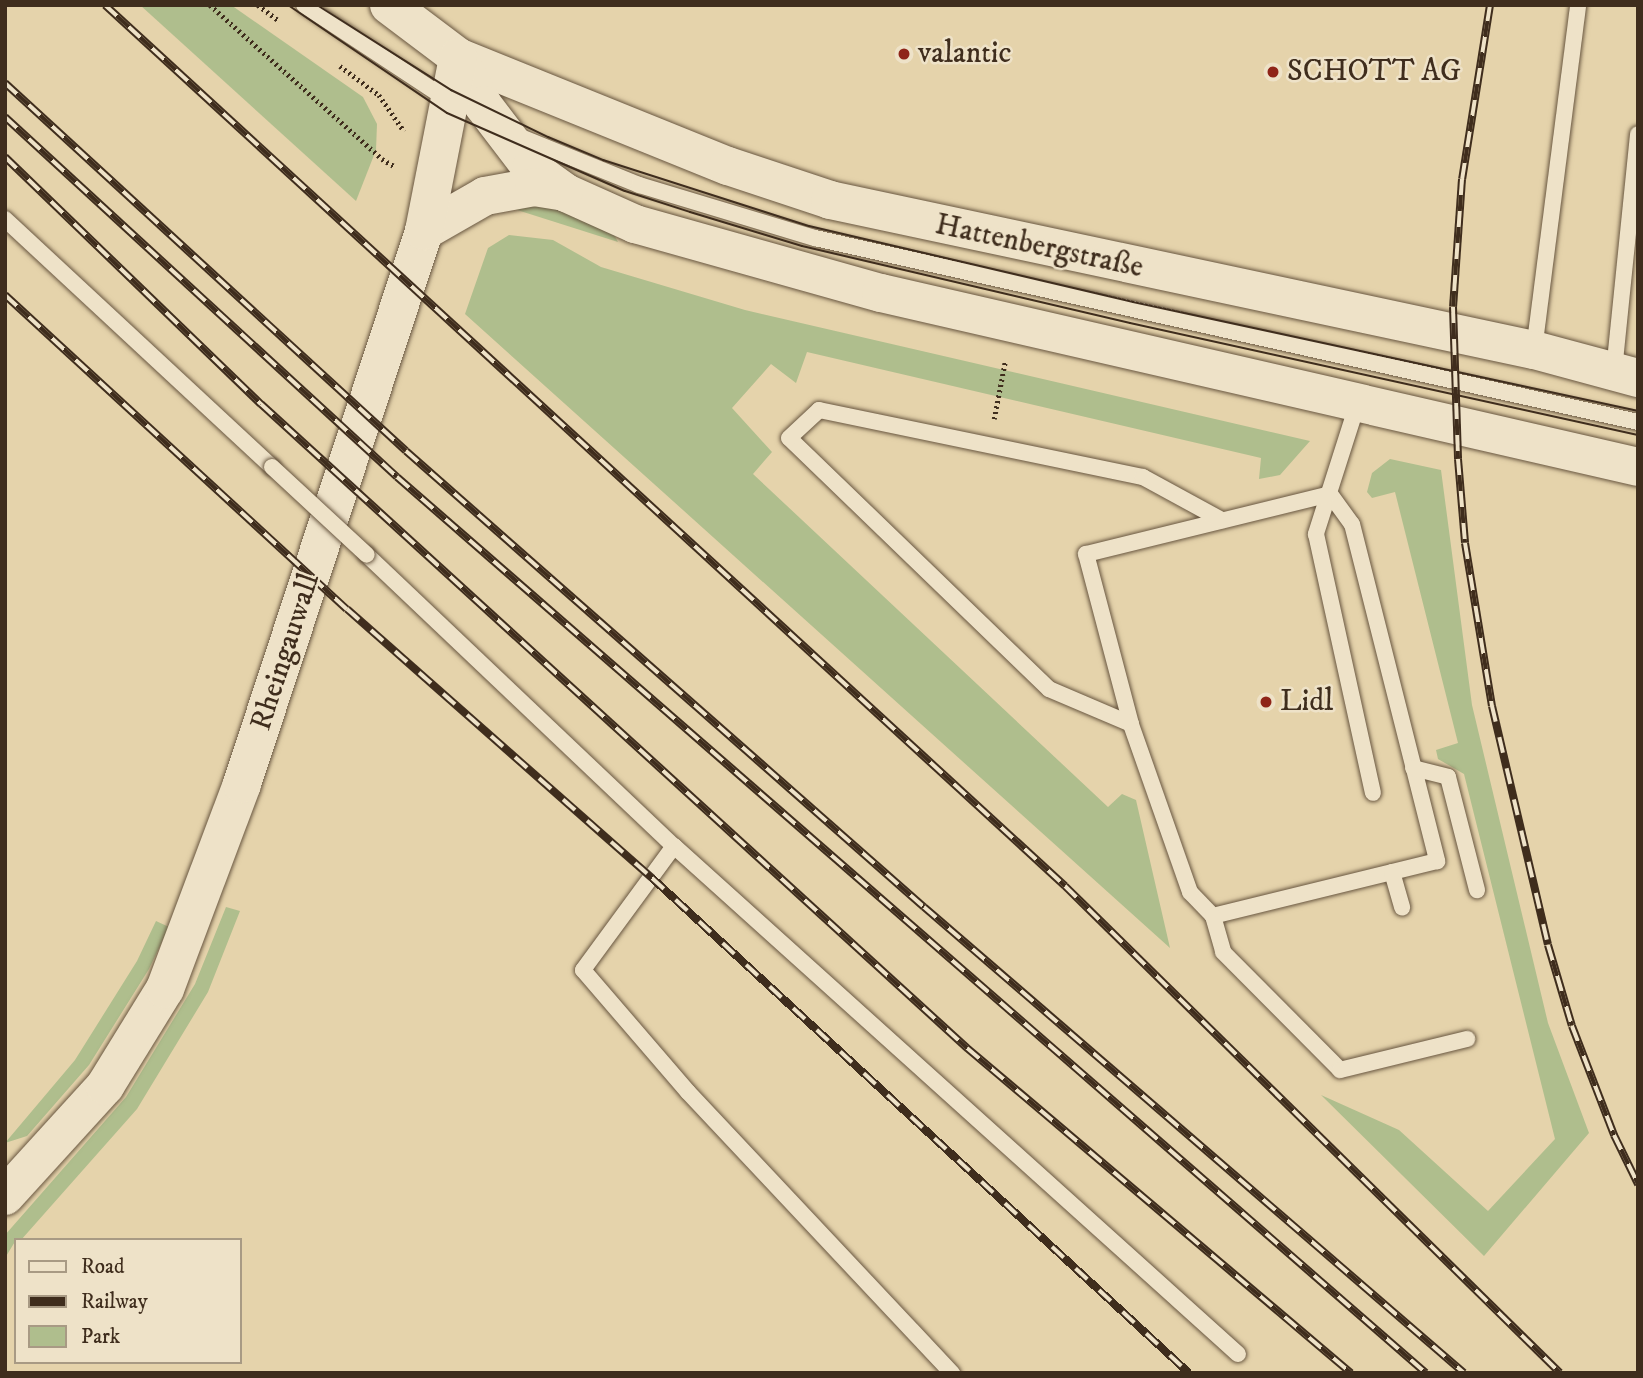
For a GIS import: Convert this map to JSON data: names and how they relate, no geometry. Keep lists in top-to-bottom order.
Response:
{
  "streets": {
    "street": ["Hattenbergstraße", "Rheingauwall"]
  },
  "crossings": [
    ["Hattenbergstraße", "Rheingauwall"]
  ],
  "places": ["valantic", "SCHOTT AG", "Lidl"],
  "legend": ["Road", "Railway", "Park"]
}
